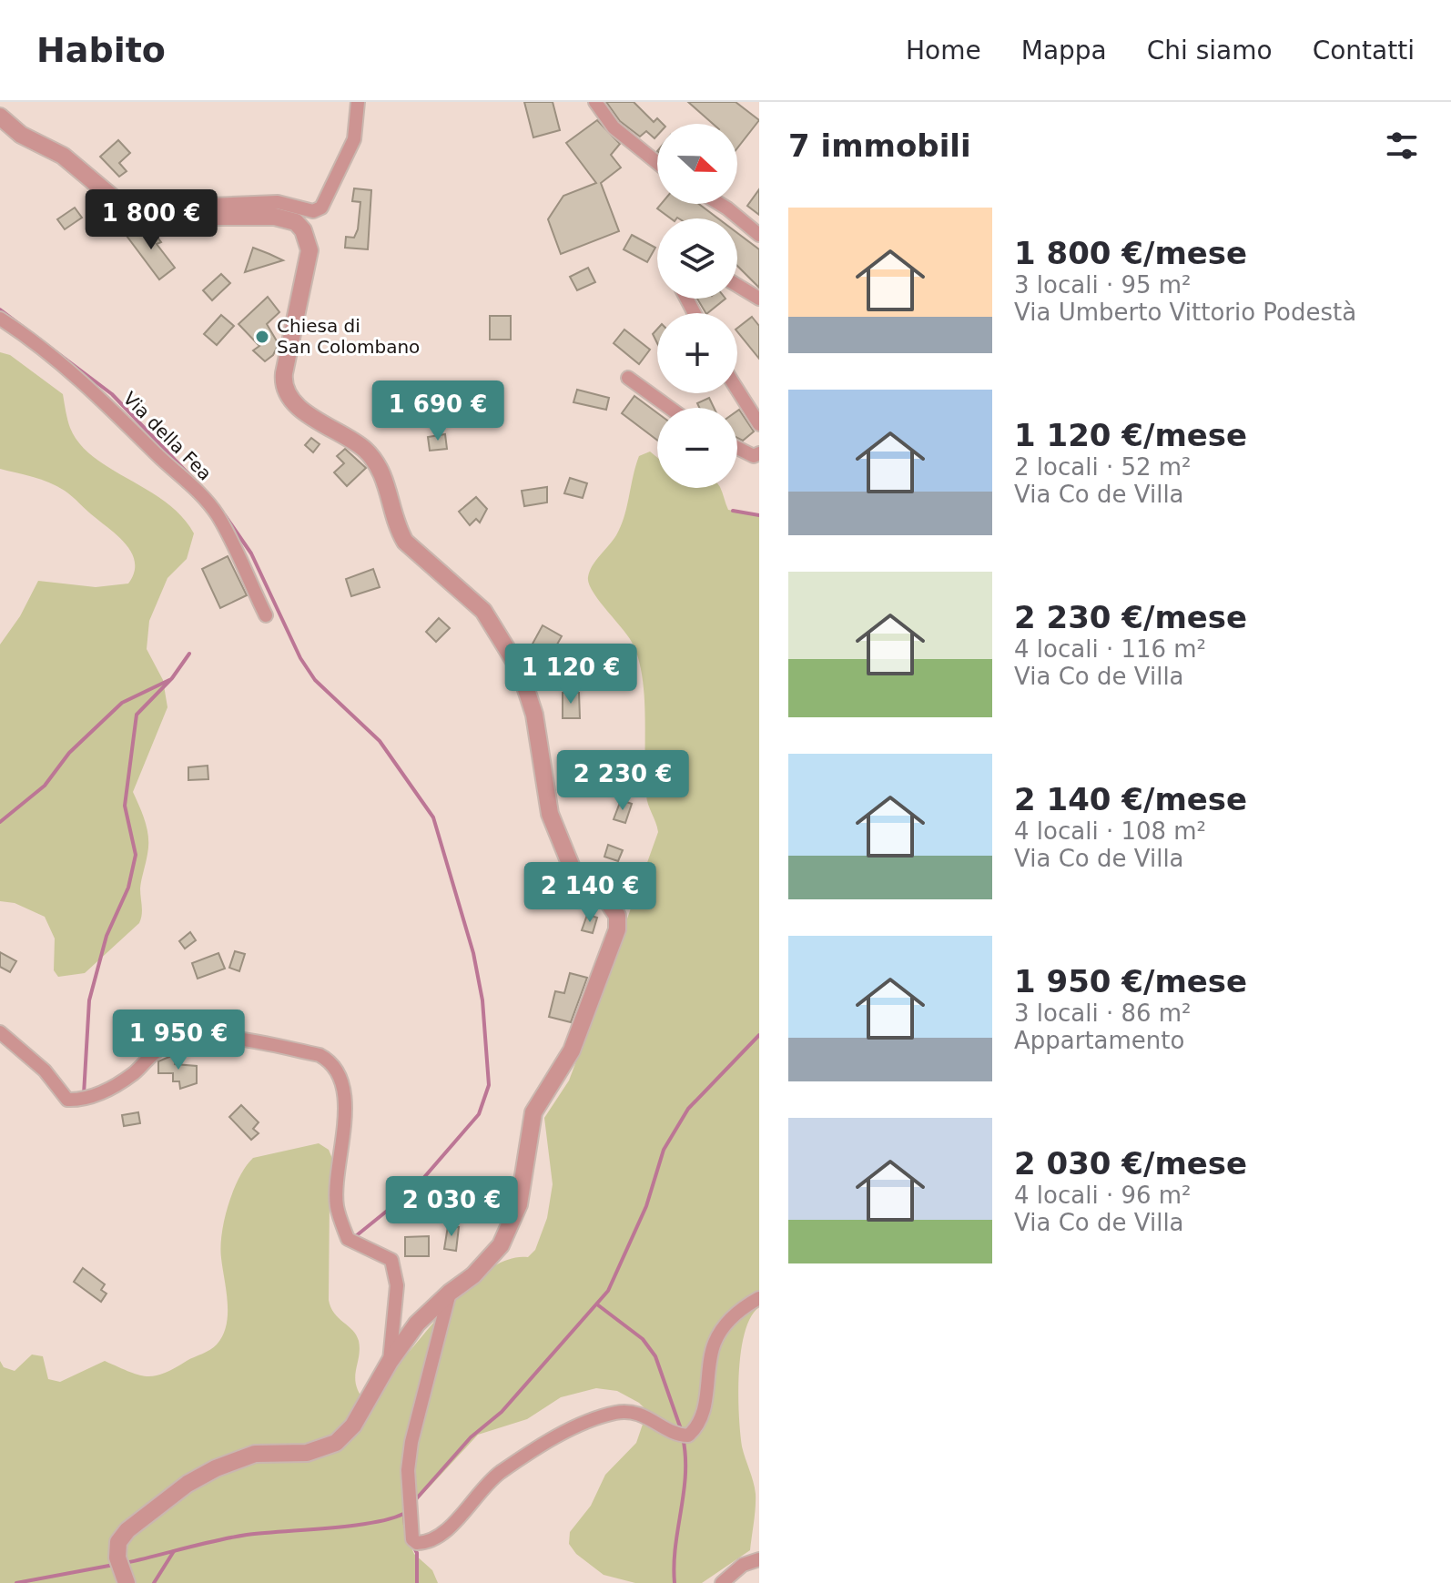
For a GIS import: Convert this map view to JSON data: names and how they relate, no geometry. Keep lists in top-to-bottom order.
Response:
{
  "streets": {
    "street": ["Via della Fea"]
  },
  "places": ["Chiesa di San Colombano"],
  "north": "right",
  "page": {
    "header": "Habito",
    "nav": [
      "Home",
      "Mappa",
      "Chi siamo",
      "Contatti"
    ],
    "heading": "7 immobili",
    "map_buttons": ["+", "−"],
    "price": [
      "1 800 €",
      "1 690 €",
      "1 120 €",
      "2 230 €",
      "2 140 €",
      "1 950 €",
      "2 030 €"
    ],
    "list": [
      {
        "name": "1 800 €/mese",
        "note": "3 locali · 95 m² · Via Umberto Vittorio Podestà"
      },
      {
        "name": "1 120 €/mese",
        "note": "2 locali · 52 m² · Via Co de Villa"
      },
      {
        "name": "2 230 €/mese",
        "note": "4 locali · 116 m² · Via Co de Villa"
      },
      {
        "name": "2 140 €/mese",
        "note": "4 locali · 108 m² · Via Co de Villa"
      },
      {
        "name": "1 950 €/mese",
        "note": "3 locali · 86 m² · Appartamento"
      },
      {
        "name": "2 030 €/mese",
        "note": "4 locali · 96 m² · Via Co de Villa"
      }
    ]
  }
}
